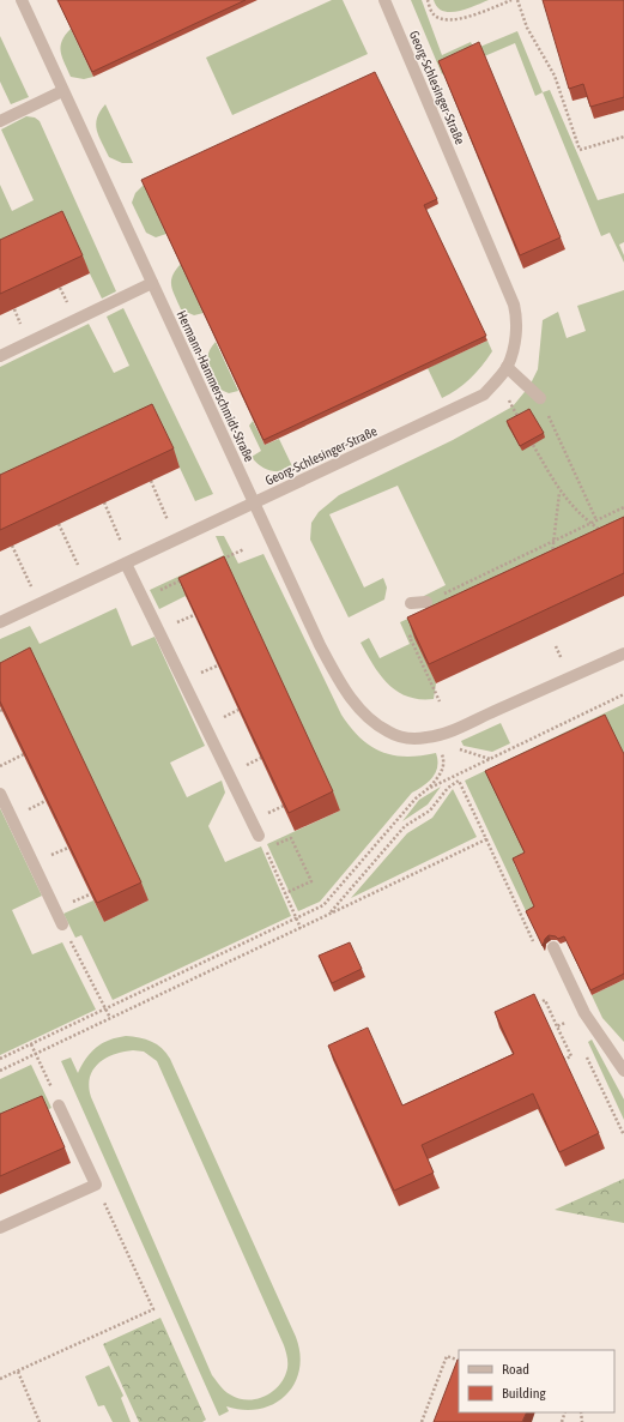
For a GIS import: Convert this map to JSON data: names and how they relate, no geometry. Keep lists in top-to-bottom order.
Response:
{
  "streets": {
    "street": ["Georg-Schlesinger-Straße", "Hermann-Hammerschmidt-Straße"]
  },
  "crossings": [
    ["Georg-Schlesinger-Straße", "Hermann-Hammerschmidt-Straße"]
  ],
  "legend": ["Road", "Building"]
}
